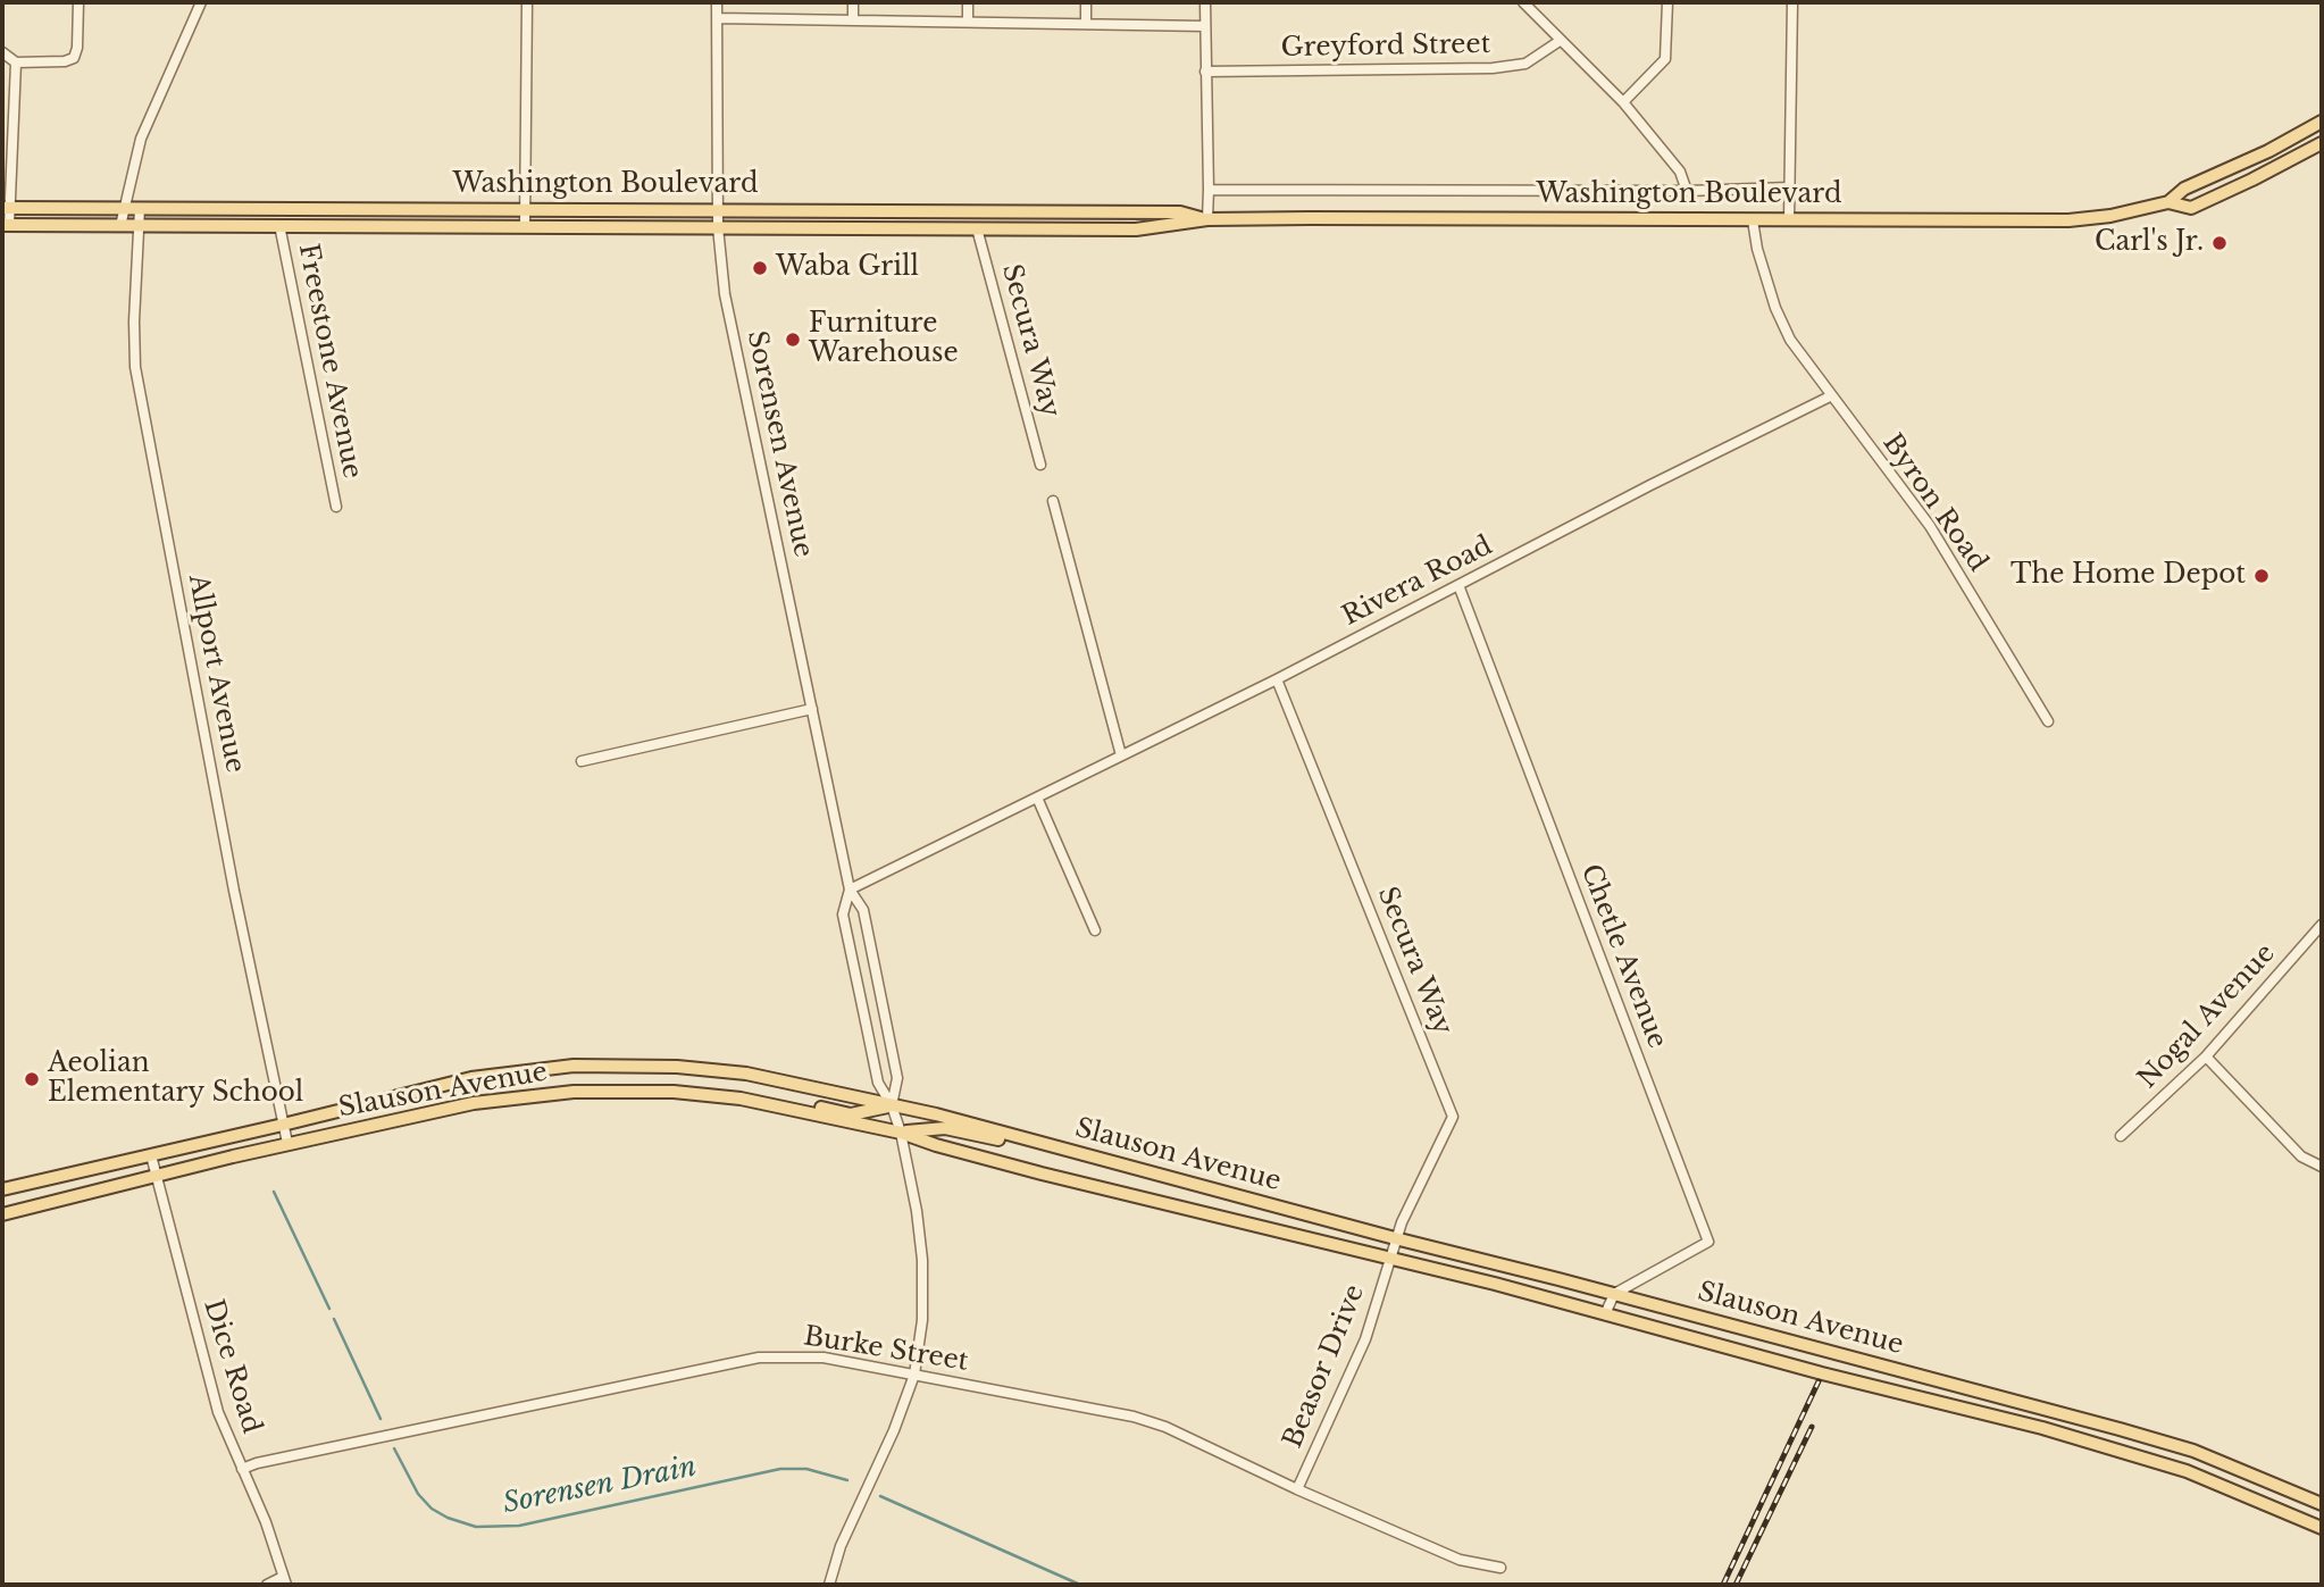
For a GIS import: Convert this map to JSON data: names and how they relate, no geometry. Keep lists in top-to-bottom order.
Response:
{
  "streets": {
    "main road": ["Washington Boulevard", "Slauson Avenue"],
    "street": [
      "Greyford Street",
      "Secura Way",
      "Freestone Avenue",
      "Sorensen Avenue",
      "Byron Road",
      "Rivera Road",
      "Allport Avenue",
      "Chetle Avenue",
      "Nogal Avenue",
      "Burke Street",
      "Dice Road",
      "Beasor Drive"
    ]
  },
  "crossings": [
    ["Washington Boulevard", "Secura Way"],
    ["Washington Boulevard", "Freestone Avenue"],
    ["Washington Boulevard", "Sorensen Avenue"],
    ["Washington Boulevard", "Allport Avenue"],
    ["Secura Way", "Rivera Road"],
    ["Secura Way", "Slauson Avenue"],
    ["Secura Way", "Beasor Drive"],
    ["Sorensen Avenue", "Rivera Road"],
    ["Sorensen Avenue", "Slauson Avenue"],
    ["Sorensen Avenue", "Burke Street"],
    ["Byron Road", "Rivera Road"],
    ["Rivera Road", "Chetle Avenue"],
    ["Allport Avenue", "Slauson Avenue"],
    ["Chetle Avenue", "Slauson Avenue"],
    ["Slauson Avenue", "Dice Road"],
    ["Slauson Avenue", "Beasor Drive"],
    ["Burke Street", "Dice Road"],
    ["Burke Street", "Beasor Drive"]
  ],
  "water": ["Sorensen Drain"],
  "places": [
    "Carl's Jr.",
    "Waba Grill",
    "Furniture Warehouse",
    "The Home Depot",
    "Aeolian Elementary School"
  ]
}
